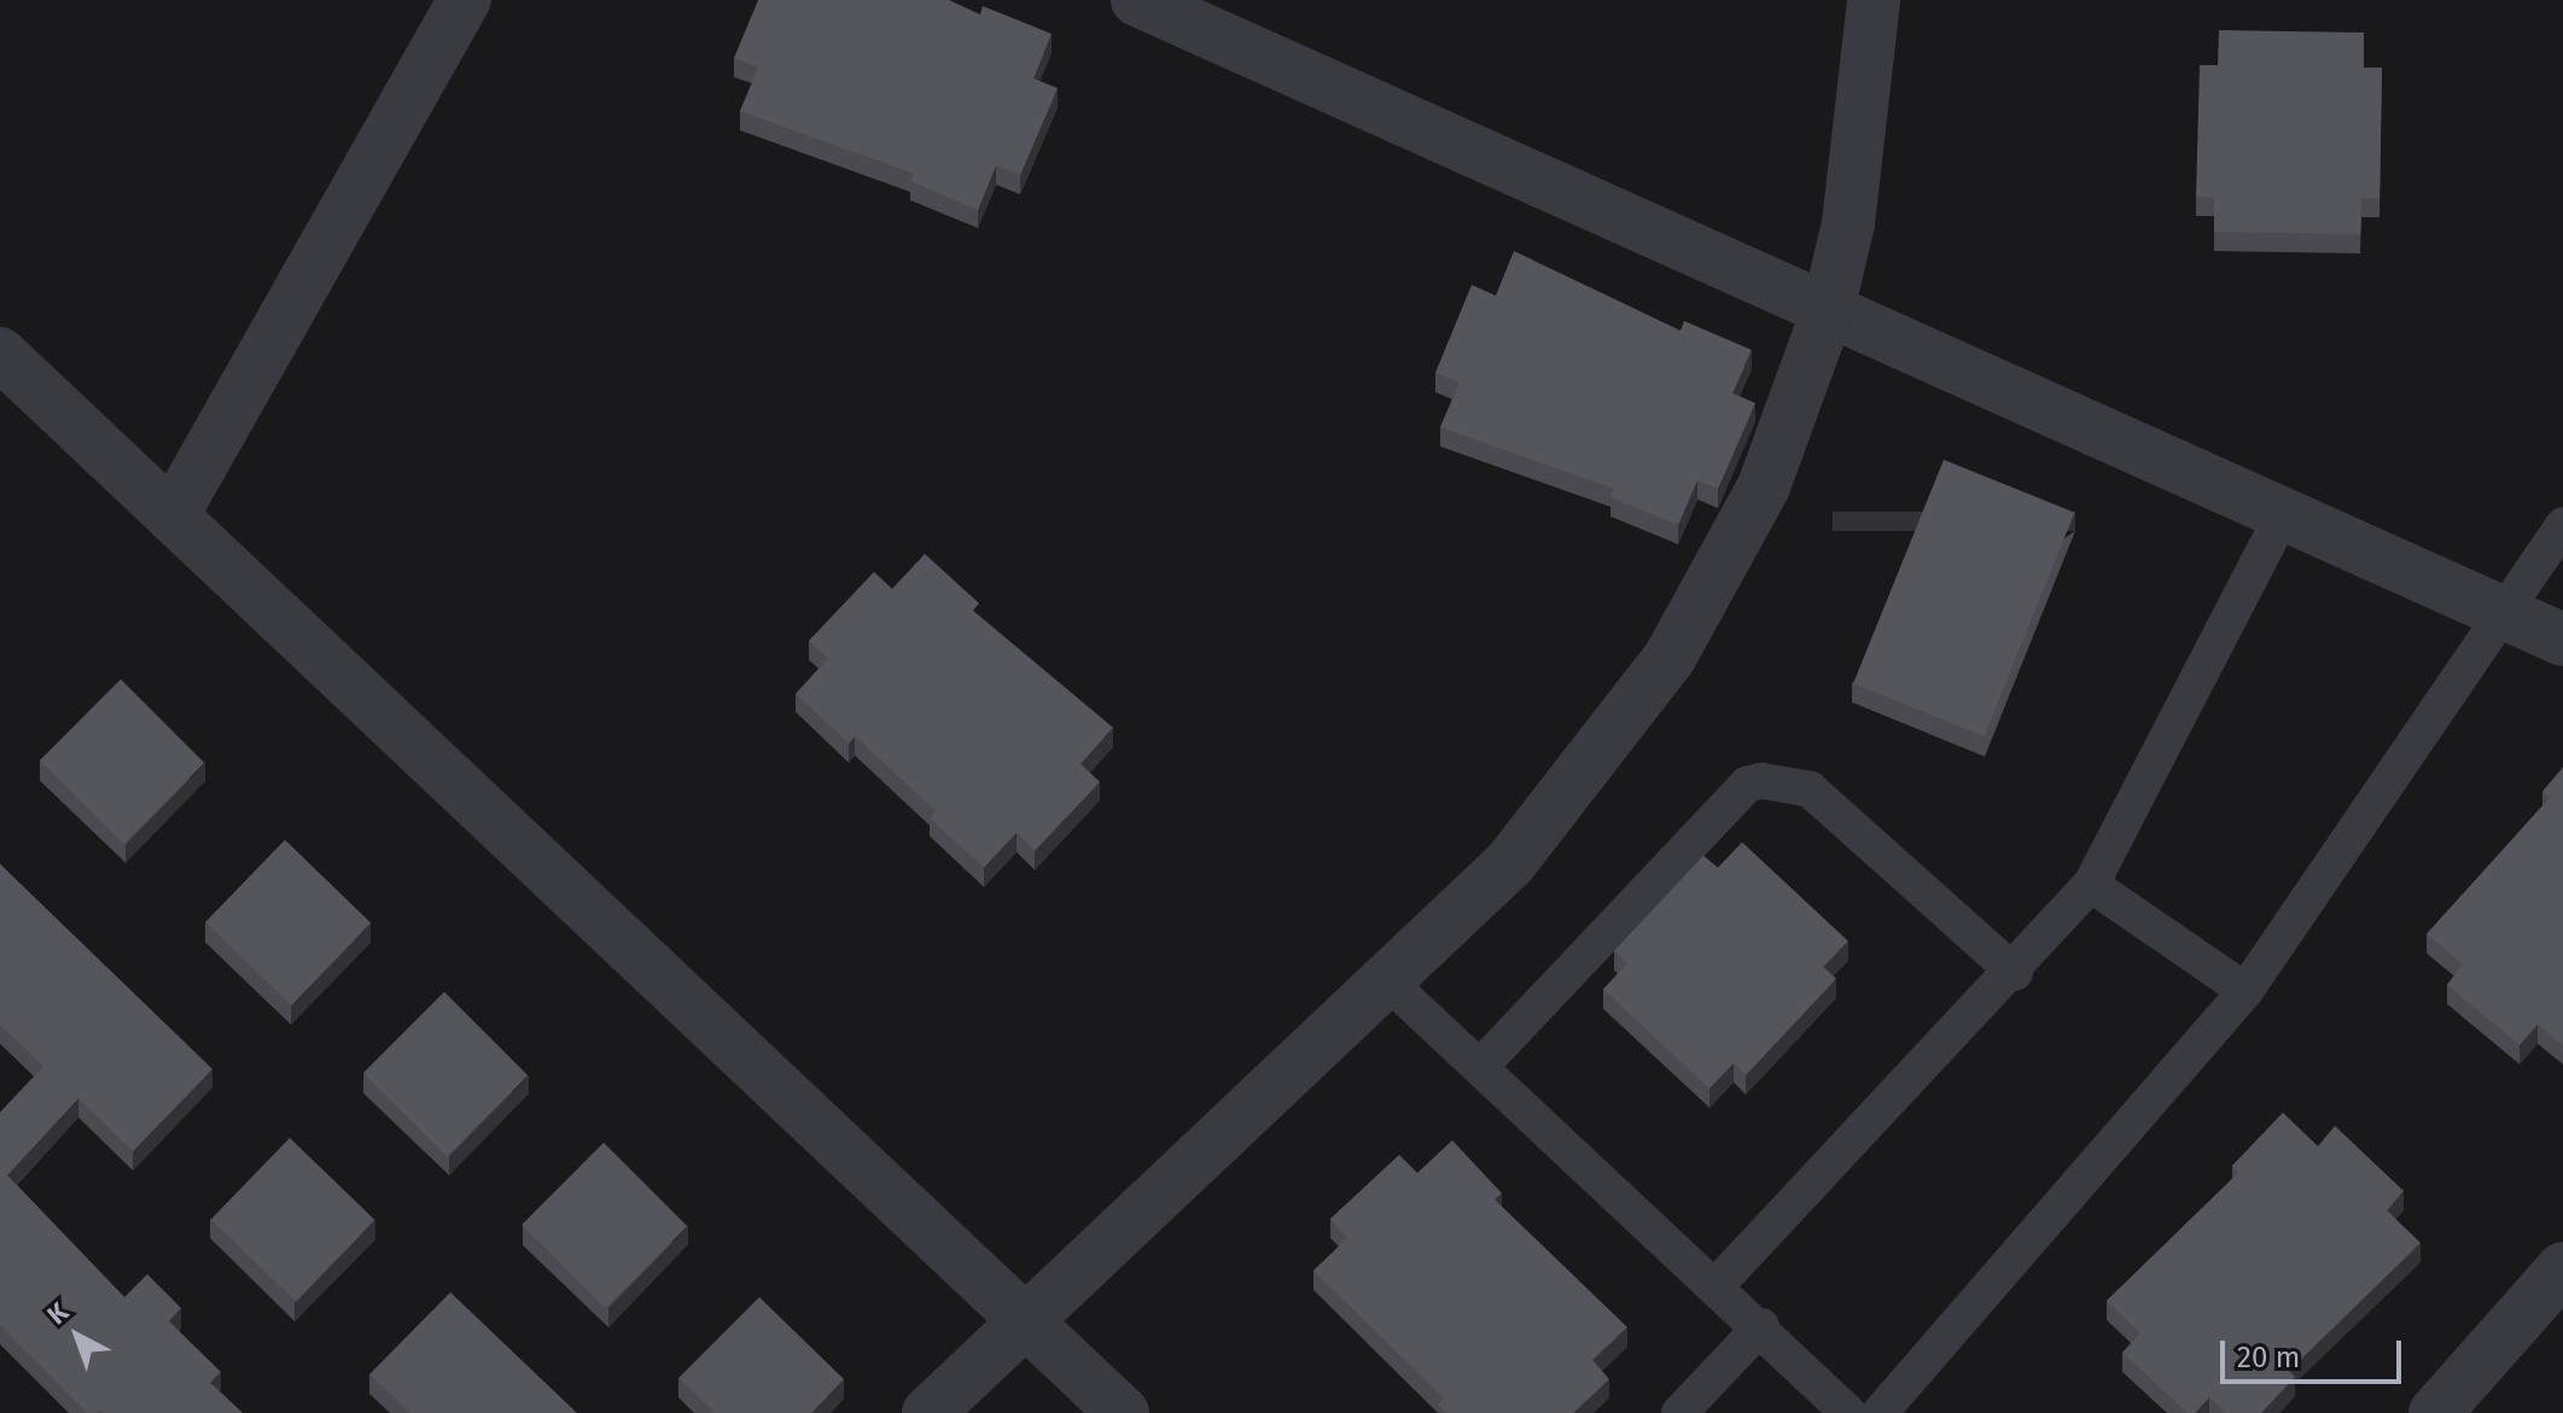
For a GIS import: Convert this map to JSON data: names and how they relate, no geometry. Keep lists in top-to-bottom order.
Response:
{
  "scale_bar": "20 m",
  "north": "top left"
}
